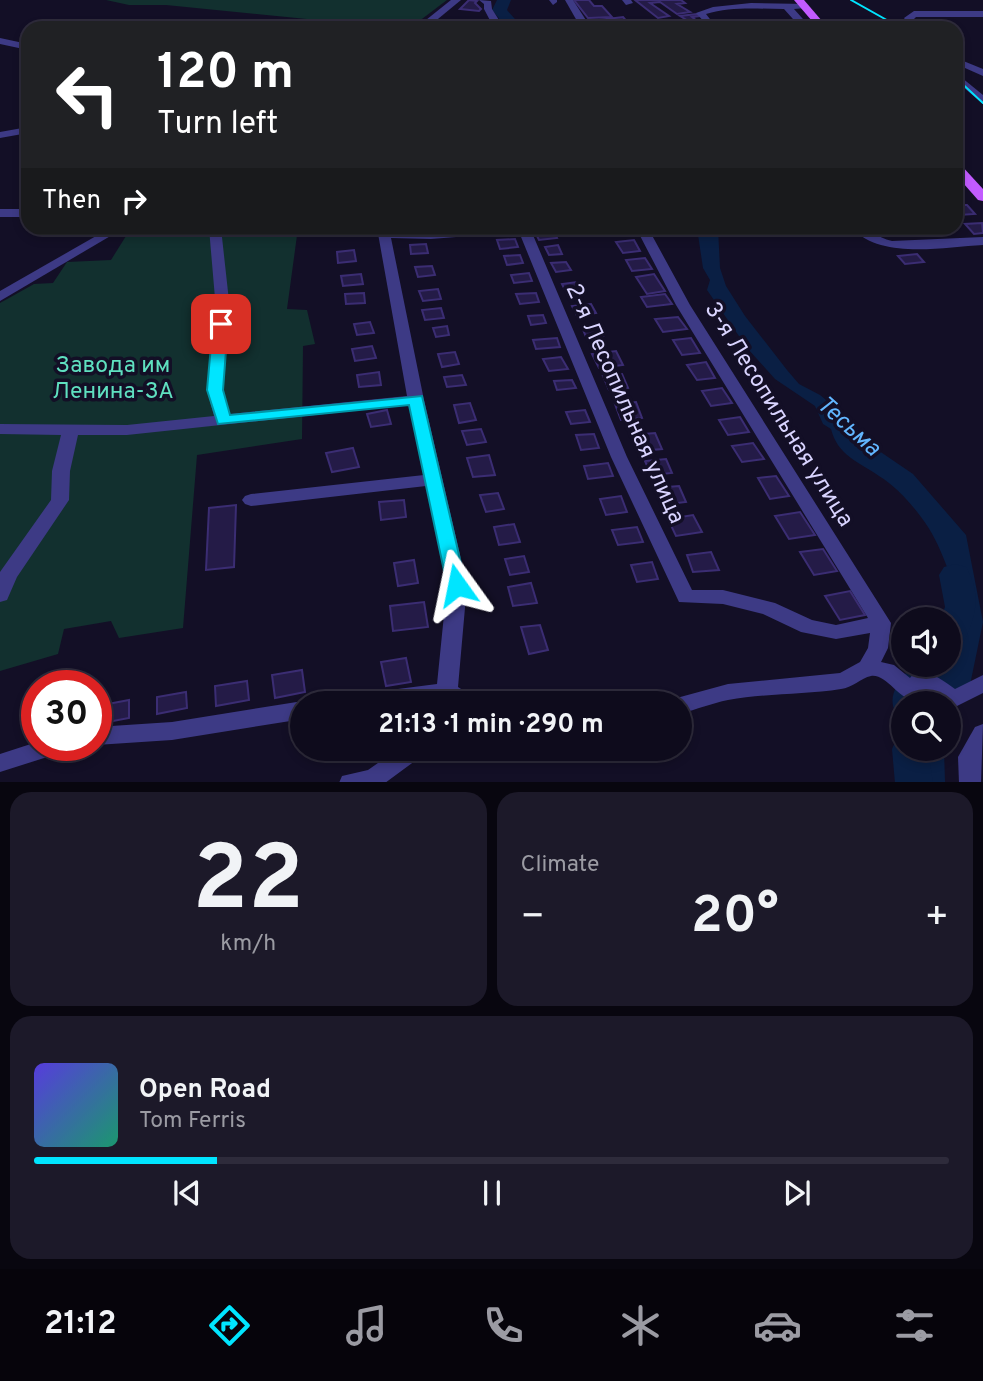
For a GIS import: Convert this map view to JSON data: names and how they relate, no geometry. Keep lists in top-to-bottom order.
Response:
{
  "streets": {
    "street": ["2-я Лесопильная улица", "3-я Лесопильная улица"]
  },
  "crossings": [
    ["2-я Лесопильная улица", "3-я Лесопильная улица"]
  ],
  "water": ["Тесьма"],
  "parks": ["Завода им Ленина-3А"],
  "page": {
    "turn": ["120 m", "Turn left"],
    "then": "Then",
    "limit": "30",
    "trip": "21:13 · 1 min · 290 m",
    "tile": [
      ["22", "km/h"],
      "Climate"
    ],
    "heat": ["−", "20°", "+"],
    "song": ["Open Road", "Tom Ferris"],
    "tabs": "21:12"
  }
}
